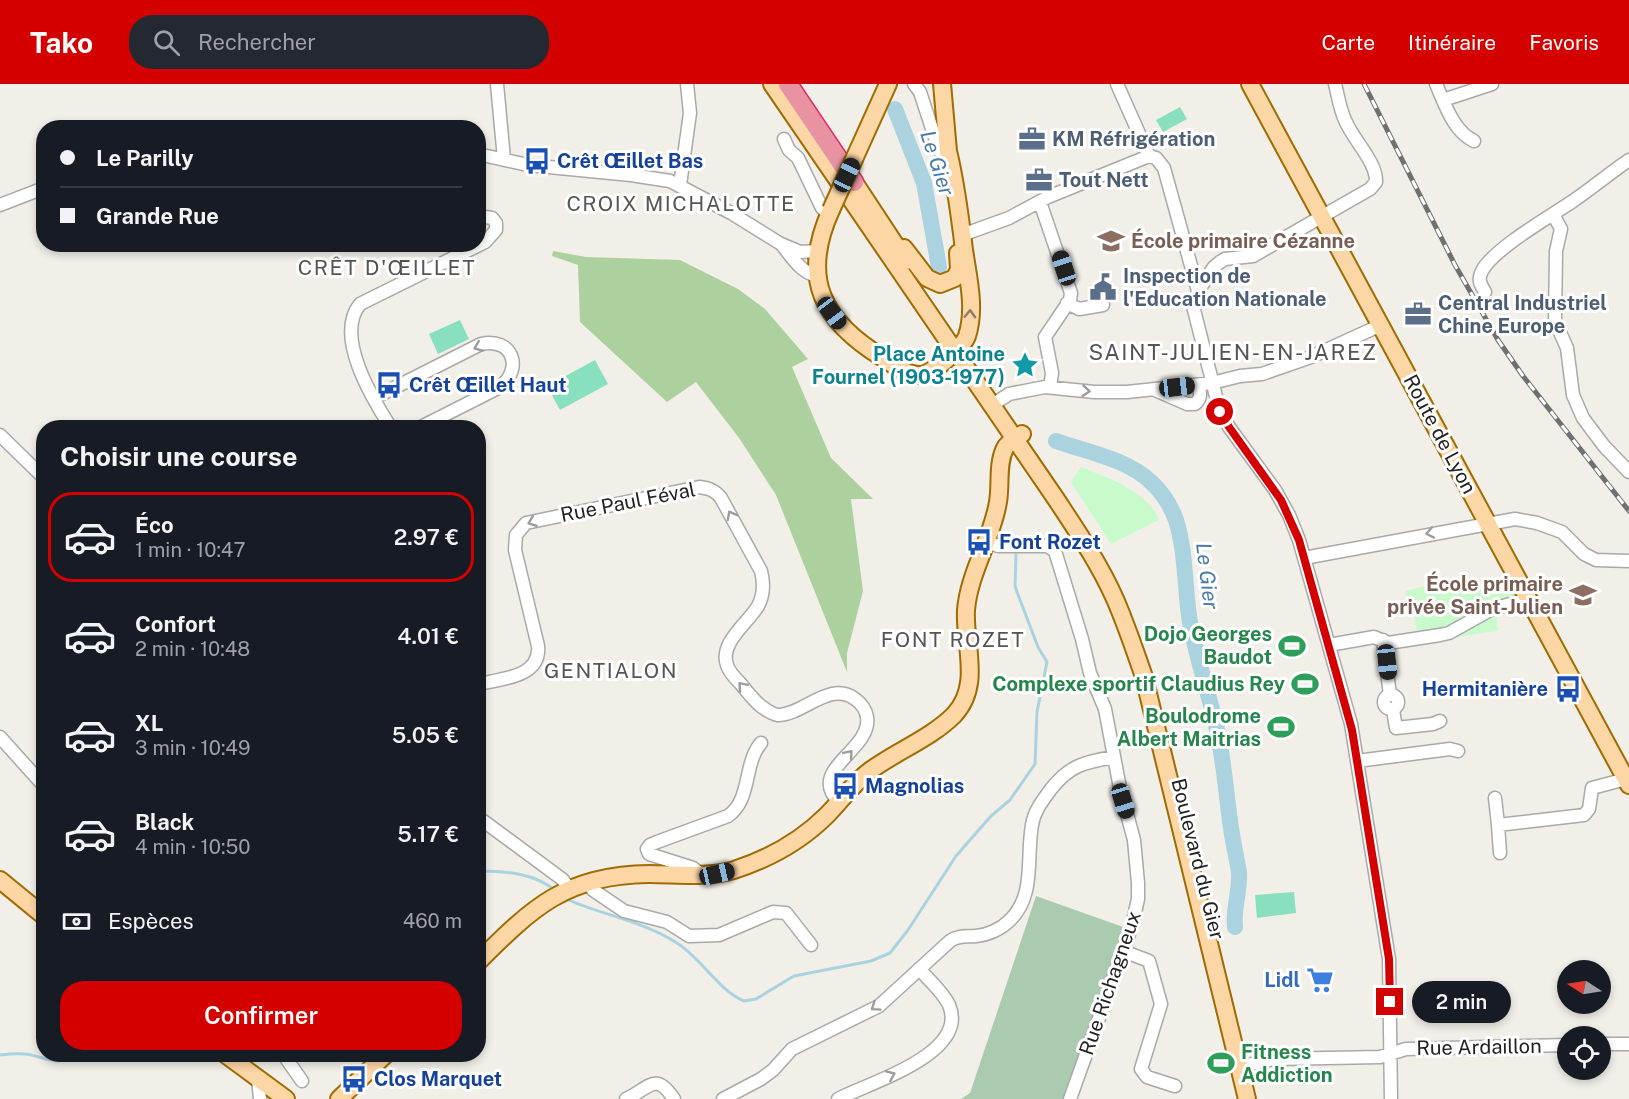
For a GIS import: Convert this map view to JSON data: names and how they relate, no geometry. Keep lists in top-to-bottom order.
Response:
{
  "streets": {
    "main road": ["Route de Lyon", "Boulevard du Gier"],
    "street": ["Rue Paul Féval", "Rue Richagneux", "Rue Ardaillon"]
  },
  "crossings": [
    ["Boulevard du Gier", "Rue Ardaillon"]
  ],
  "districts": [
    "CROIX MICHALOTTE",
    "CRÊT D'ŒILLET",
    "SAINT-JULIEN-EN-JAREZ",
    "FONT ROZET",
    "GENTIALON"
  ],
  "water": ["Le Gier"],
  "places": {
    "office": ["KM Réfrigération", "Tout Nett", "Central Industriel Chine Europe"],
    "bus stop": [
      "Crêt Œillet Bas",
      "Crêt Œillet Haut",
      "Font Rozet",
      "Hermitanière",
      "Magnolias",
      "Clos Marquet"
    ],
    "school or university": ["École primaire Cézanne", "École primaire privée Saint-Julien"],
    "public building": ["Inspection de l'Education Nationale"],
    "place": ["Place Antoine Fournel (1903-1977)"],
    "sports": [
      "Dojo Georges Baudot",
      "Complexe sportif Claudius Rey",
      "Boulodrome Albert Maitrias",
      "Fitness Addiction"
    ],
    "supermarket": ["Lidl"]
  },
  "north": "left",
  "page": {
    "header": "Tako",
    "search": "Rechercher",
    "nav": ["Carte", "Itinéraire", "Favoris"],
    "banner": ["Le Parilly", "Grande Rue"],
    "heading": "Choisir une course",
    "list": [
      {
        "name": "Éco",
        "note": "1 min · 10:47",
        "value": "2.97 €"
      },
      {
        "name": "Confort",
        "note": "2 min · 10:48",
        "value": "4.01 €"
      },
      {
        "name": "XL",
        "note": "3 min · 10:49",
        "value": "5.05 €"
      },
      {
        "name": "Black",
        "note": "4 min · 10:50",
        "value": "5.17 €"
      }
    ],
    "pay": ["Espèces", "460 m"],
    "buttons": "Confirmer",
    "bubble": "2 min"
  }
}
